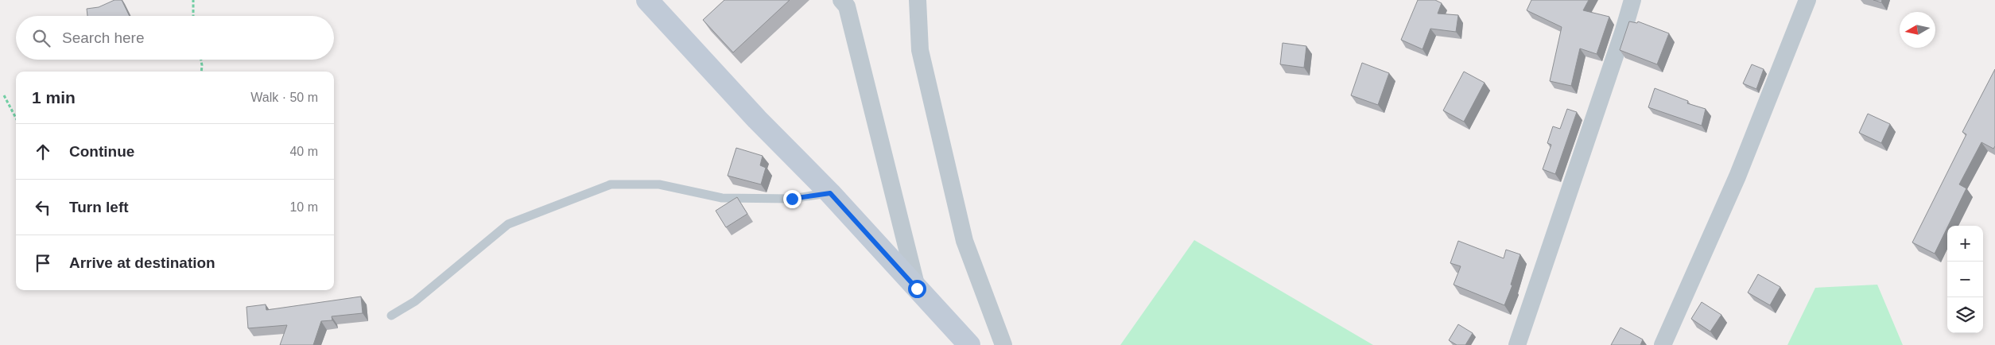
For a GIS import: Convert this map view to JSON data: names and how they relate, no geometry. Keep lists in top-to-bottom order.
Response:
{
  "north": "left",
  "page": {
    "search": "Search here",
    "heading": ["1 min", "Walk · 50 m"],
    "list": [
      ["Continue", "40 m"],
      ["Turn left", "10 m"],
      "Arrive at destination"
    ],
    "map_buttons": ["+", "−"]
  }
}
